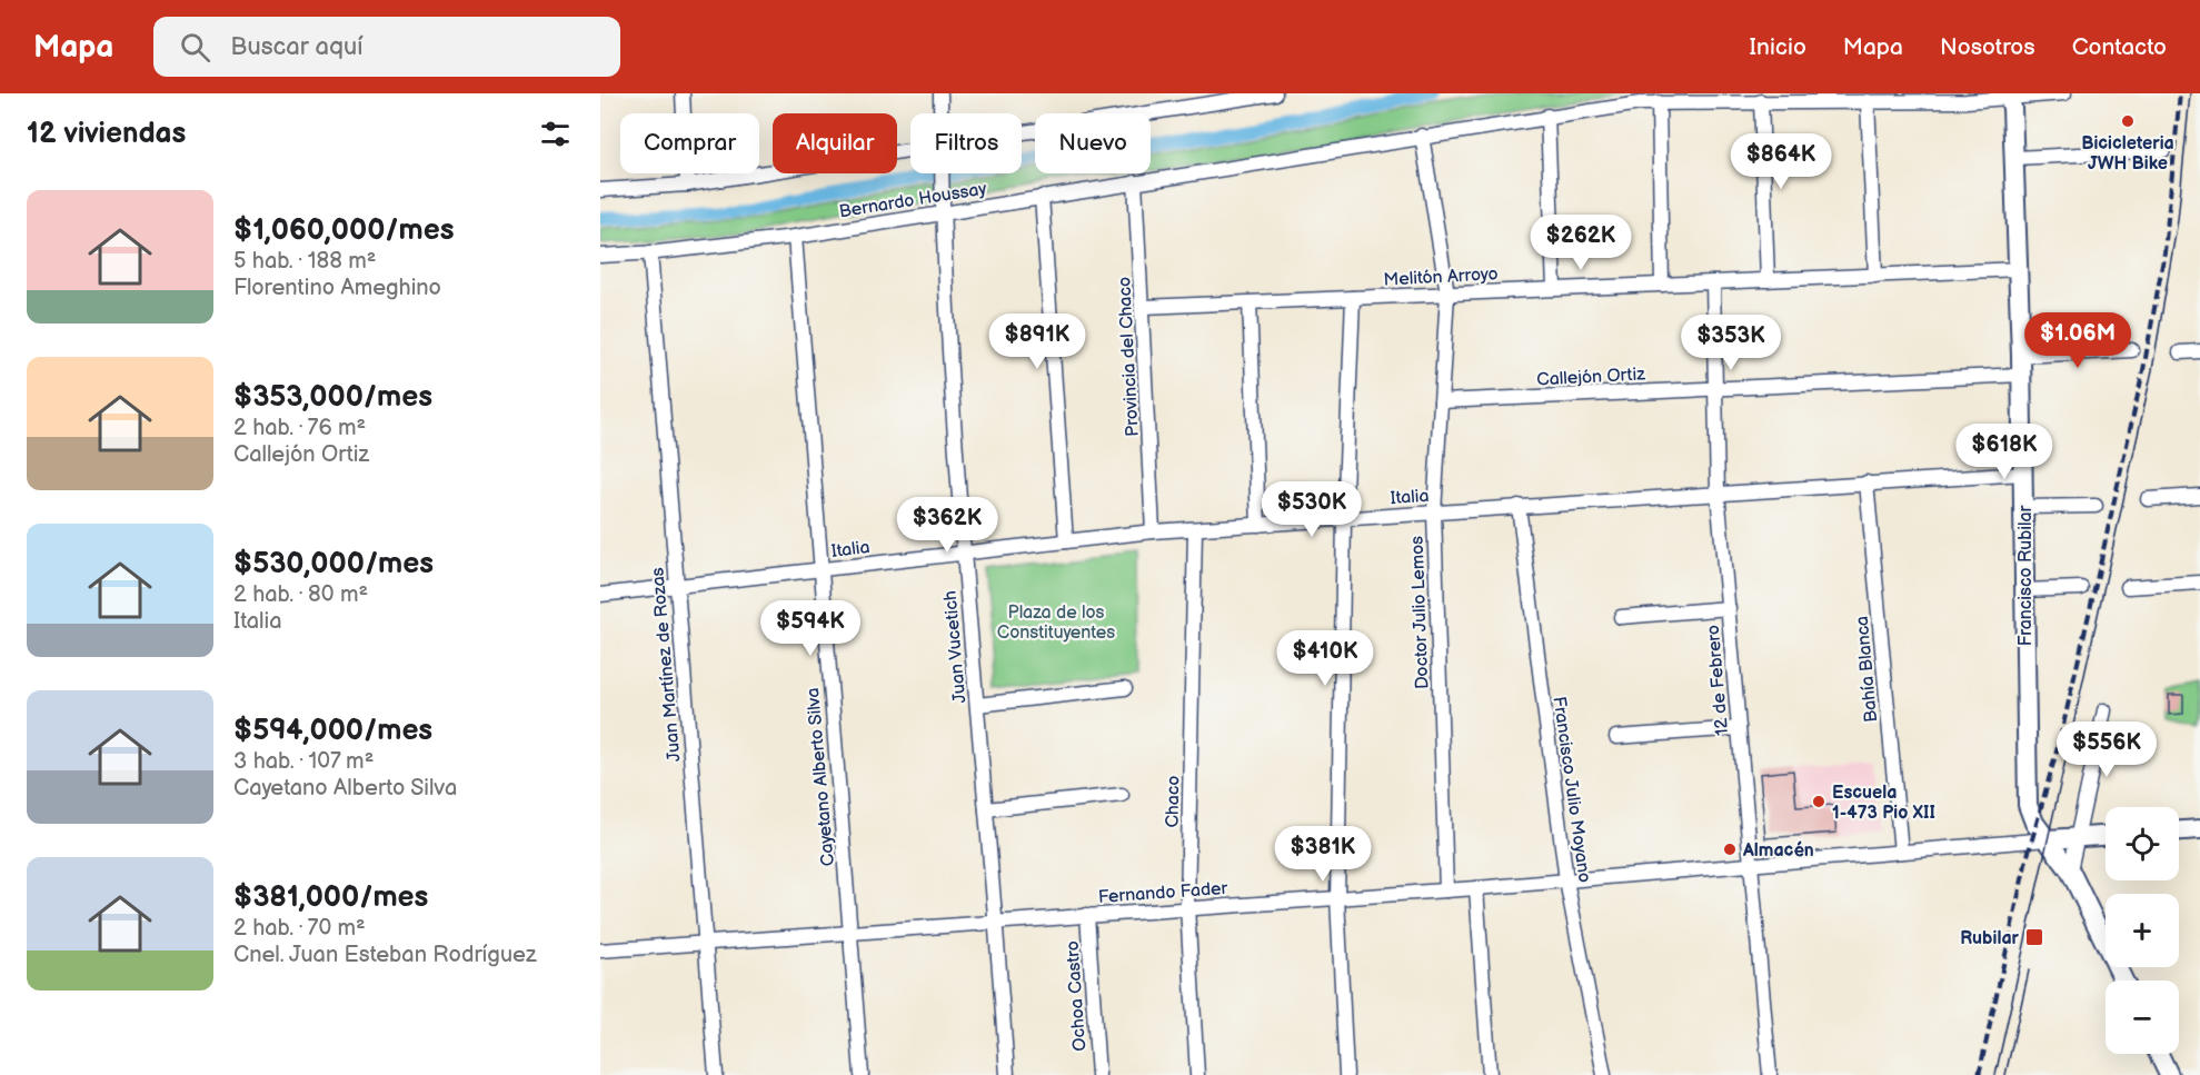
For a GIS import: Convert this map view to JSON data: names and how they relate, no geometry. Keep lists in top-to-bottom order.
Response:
{
  "streets": {
    "main road": ["Francisco Rubilar"],
    "street": [
      "Bernardo Houssay",
      "Melitón Arroyo",
      "Provincia del Chaco",
      "Callejón Ortiz",
      "Italia",
      "Doctor Julio Lemos",
      "Juan Vucetich",
      "Juan Martínez de Rozas",
      "Bahía Blanca",
      "12 de Febrero",
      "Cayetano Alberto Silva",
      "Francisco Julio Moyano",
      "Chaco",
      "Fernando Fader",
      "Ochoa Castro"
    ]
  },
  "crossings": [
    ["Bernardo Houssay", "Provincia del Chaco"],
    ["Bernardo Houssay", "Francisco Rubilar"],
    ["Bernardo Houssay", "Doctor Julio Lemos"],
    ["Bernardo Houssay", "Juan Vucetich"],
    ["Bernardo Houssay", "Juan Martínez de Rozas"],
    ["Bernardo Houssay", "Cayetano Alberto Silva"],
    ["Melitón Arroyo", "Provincia del Chaco"],
    ["Melitón Arroyo", "Francisco Rubilar"],
    ["Melitón Arroyo", "Doctor Julio Lemos"],
    ["Melitón Arroyo", "12 de Febrero"],
    ["Provincia del Chaco", "Italia"],
    ["Callejón Ortiz", "Francisco Rubilar"],
    ["Callejón Ortiz", "Doctor Julio Lemos"],
    ["Callejón Ortiz", "12 de Febrero"],
    ["Italia", "Francisco Rubilar"],
    ["Italia", "Doctor Julio Lemos"],
    ["Italia", "Juan Vucetich"],
    ["Italia", "Juan Martínez de Rozas"],
    ["Italia", "Bahía Blanca"],
    ["Italia", "12 de Febrero"],
    ["Italia", "Cayetano Alberto Silva"],
    ["Italia", "Francisco Julio Moyano"],
    ["Italia", "Chaco"],
    ["Francisco Rubilar", "Fernando Fader"],
    ["Doctor Julio Lemos", "Fernando Fader"],
    ["Juan Vucetich", "Fernando Fader"],
    ["Juan Martínez de Rozas", "Fernando Fader"],
    ["Bahía Blanca", "Fernando Fader"],
    ["12 de Febrero", "Fernando Fader"],
    ["Cayetano Alberto Silva", "Fernando Fader"],
    ["Francisco Julio Moyano", "Fernando Fader"],
    ["Chaco", "Fernando Fader"],
    ["Fernando Fader", "Ochoa Castro"]
  ],
  "parks": ["Plaza de los Constituyentes"],
  "places": {
    "other": ["Bicicleteria JWH Bike", "Escuela 1-473 Pio XII", "Almacén"],
    "transit": ["Rubilar"]
  },
  "page": {
    "header": "Mapa",
    "search": "Buscar aquí",
    "nav": [
      "Inicio",
      "Mapa",
      "Nosotros",
      "Contacto"
    ],
    "heading": "12 viviendas",
    "chip": [
      "Comprar",
      "Alquilar",
      "Filtros",
      "Nuevo"
    ],
    "price": [
      "$864K",
      "$262K",
      "$1.06M",
      "$891K",
      "$353K",
      "$618K",
      "$530K",
      "$362K",
      "$594K",
      "$410K",
      "$556K",
      "$381K"
    ],
    "list": [
      {
        "name": "$1,060,000/mes",
        "note": "5 hab. · 188 m² · Florentino Ameghino"
      },
      {
        "name": "$353,000/mes",
        "note": "2 hab. · 76 m² · Callejón Ortiz"
      },
      {
        "name": "$530,000/mes",
        "note": "2 hab. · 80 m² · Italia"
      },
      {
        "name": "$594,000/mes",
        "note": "3 hab. · 107 m² · Cayetano Alberto Silva"
      },
      {
        "name": "$381,000/mes",
        "note": "2 hab. · 70 m² · Cnel. Juan Esteban Rodríguez"
      }
    ],
    "map_buttons": ["+", "−"]
  }
}
